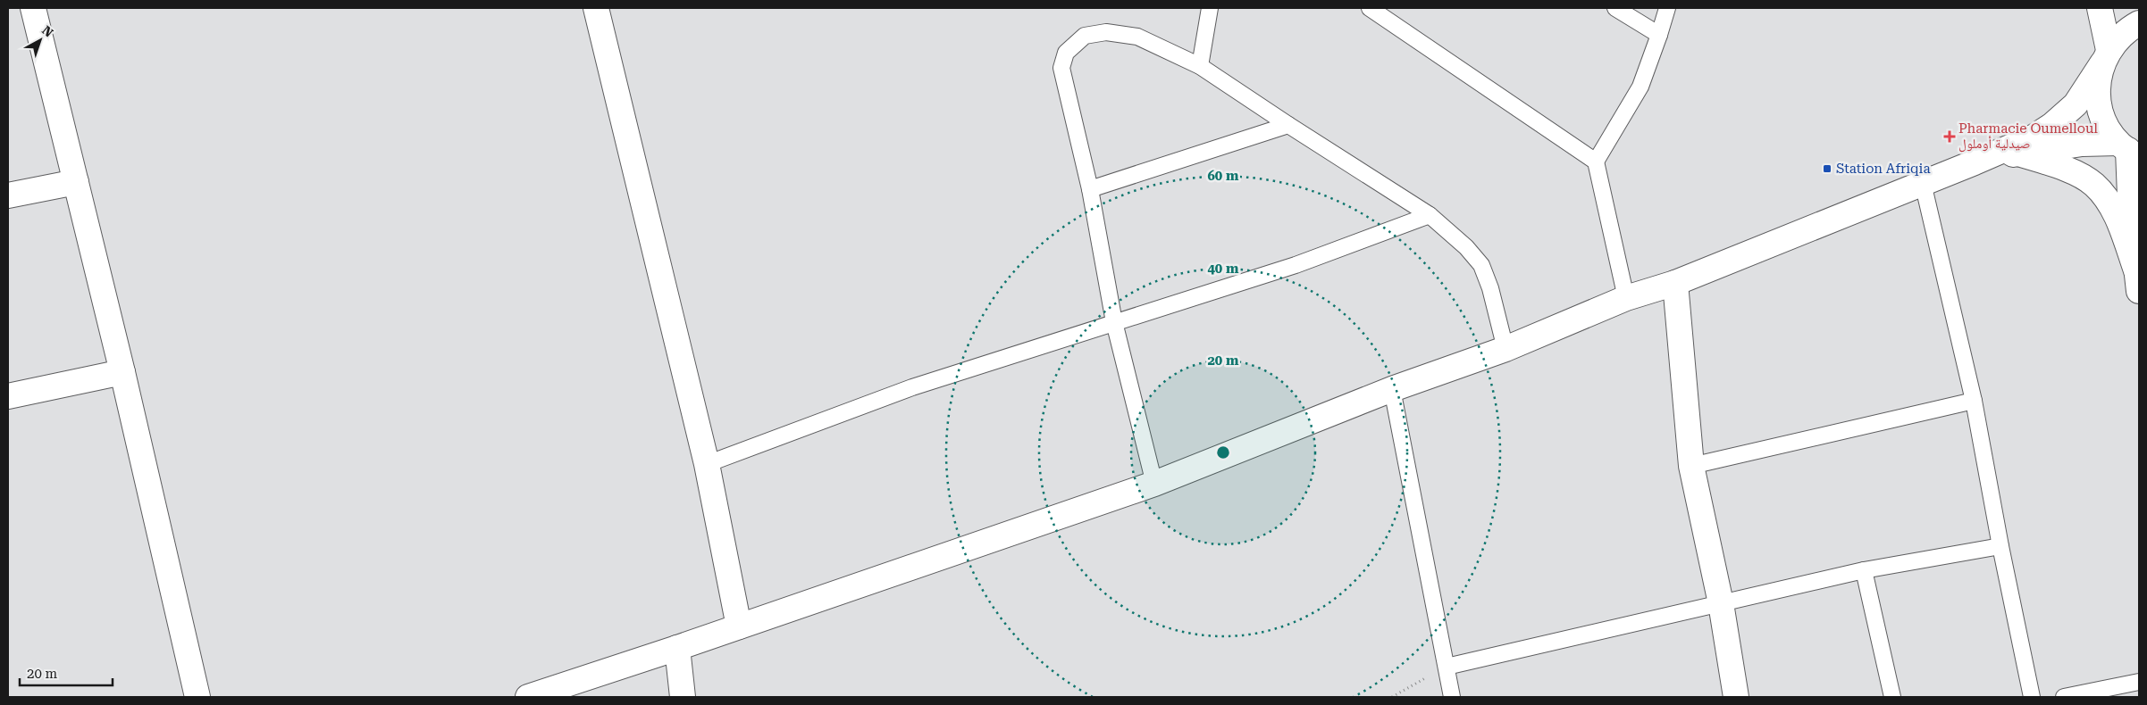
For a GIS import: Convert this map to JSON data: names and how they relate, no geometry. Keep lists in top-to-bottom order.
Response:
{
  "places": {
    "health": ["Pharmacie Oumelloul صيدلية أوملول"],
    "transit": ["Station Afriqia"]
  },
  "scale_bar": "20 m",
  "north": "top right",
  "rings": ["60 m", "40 m", "20 m"]
}
